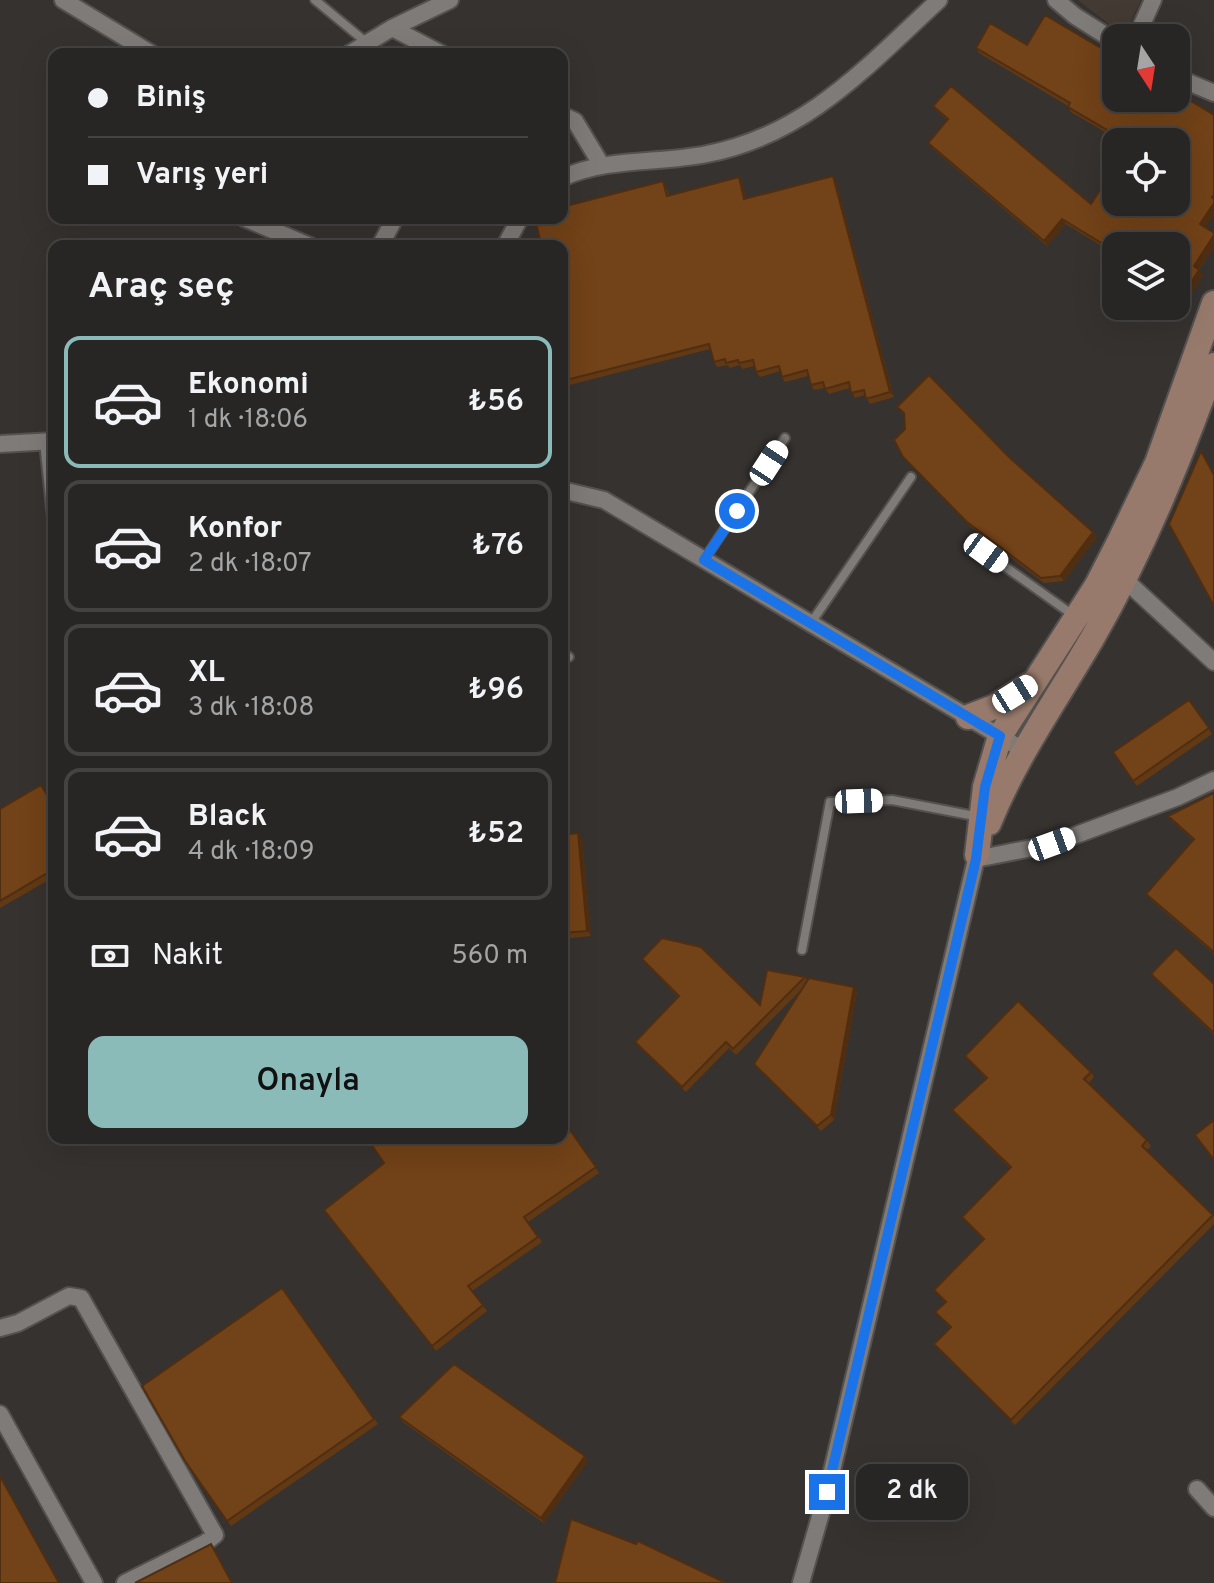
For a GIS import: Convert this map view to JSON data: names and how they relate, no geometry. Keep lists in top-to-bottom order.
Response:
{
  "north": "bottom",
  "page": {
    "banner": ["Biniş", "Varış yeri"],
    "heading": "Araç seç",
    "list": [
      {
        "name": "Ekonomi",
        "note": "1 dk · 18:06",
        "value": "₺56"
      },
      {
        "name": "Konfor",
        "note": "2 dk · 18:07",
        "value": "₺76"
      },
      {
        "name": "XL",
        "note": "3 dk · 18:08",
        "value": "₺96"
      },
      {
        "name": "Black",
        "note": "4 dk · 18:09",
        "value": "₺52"
      }
    ],
    "pay": ["Nakit", "560 m"],
    "buttons": "Onayla",
    "bubble": "2 dk"
  }
}
